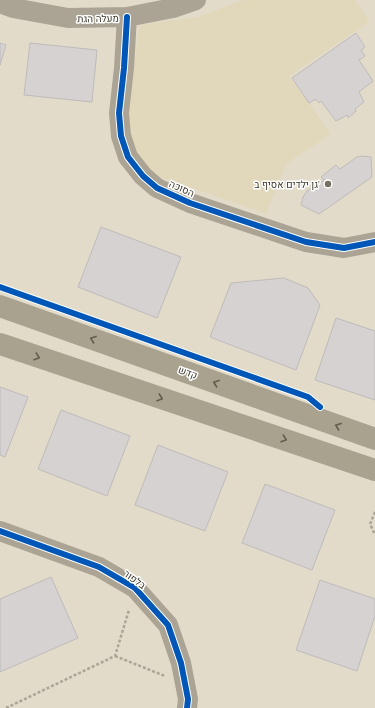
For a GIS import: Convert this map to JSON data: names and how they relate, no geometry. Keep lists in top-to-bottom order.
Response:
{
  "streets": {
    "main road": ["קדש"],
    "street": ["מעלה הגת", "הסוכה", "בלפור"]
  },
  "crossings": [
    ["מעלה הגת", "הסוכה"]
  ],
  "places": ["גן ילדים אסיף ב'"]
}
